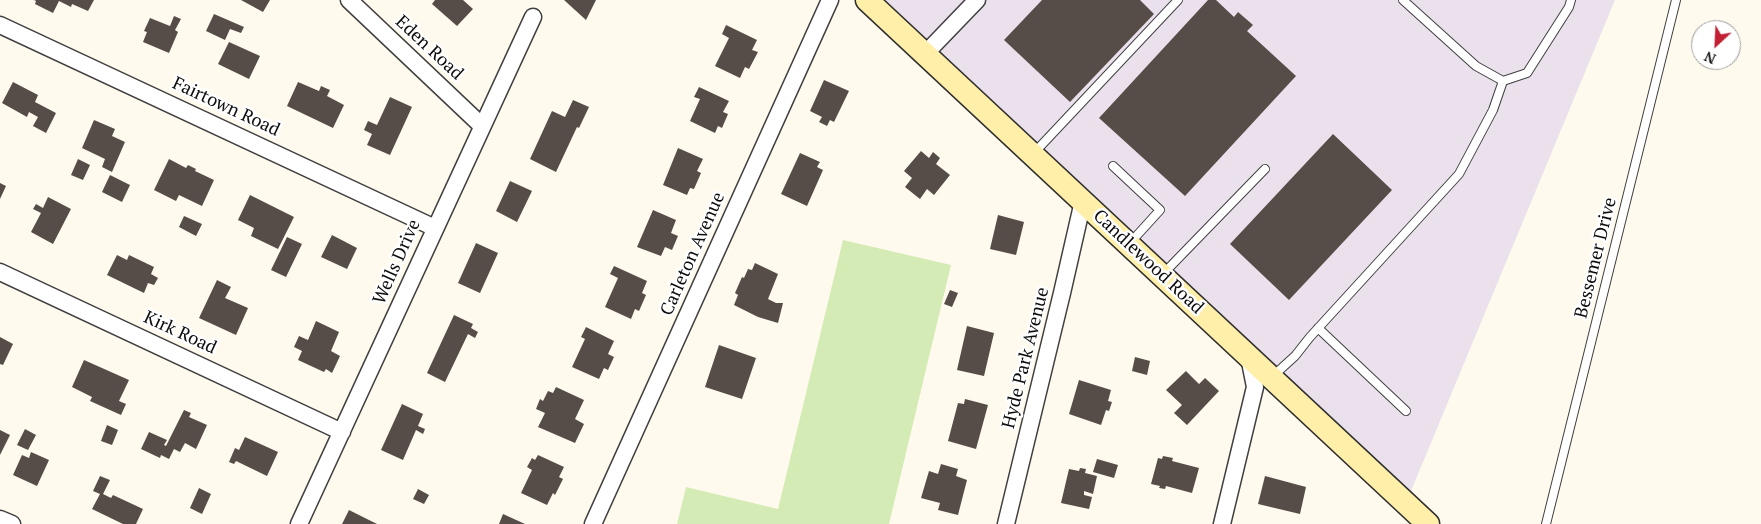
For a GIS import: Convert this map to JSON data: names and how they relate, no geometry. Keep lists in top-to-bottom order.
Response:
{
  "streets": {
    "street": [
      "Eden Road",
      "Fairtown Road",
      "Carleton Avenue",
      "Wells Drive",
      "Candlewood Road",
      "Kirk Road",
      "Hyde Park Avenue"
    ],
    "lane": ["Bessemer Drive"]
  },
  "crossings": [
    ["Eden Road", "Wells Drive"],
    ["Fairtown Road", "Wells Drive"],
    ["Wells Drive", "Kirk Road"],
    ["Candlewood Road", "Hyde Park Avenue"]
  ],
  "north": "bottom left"
}
